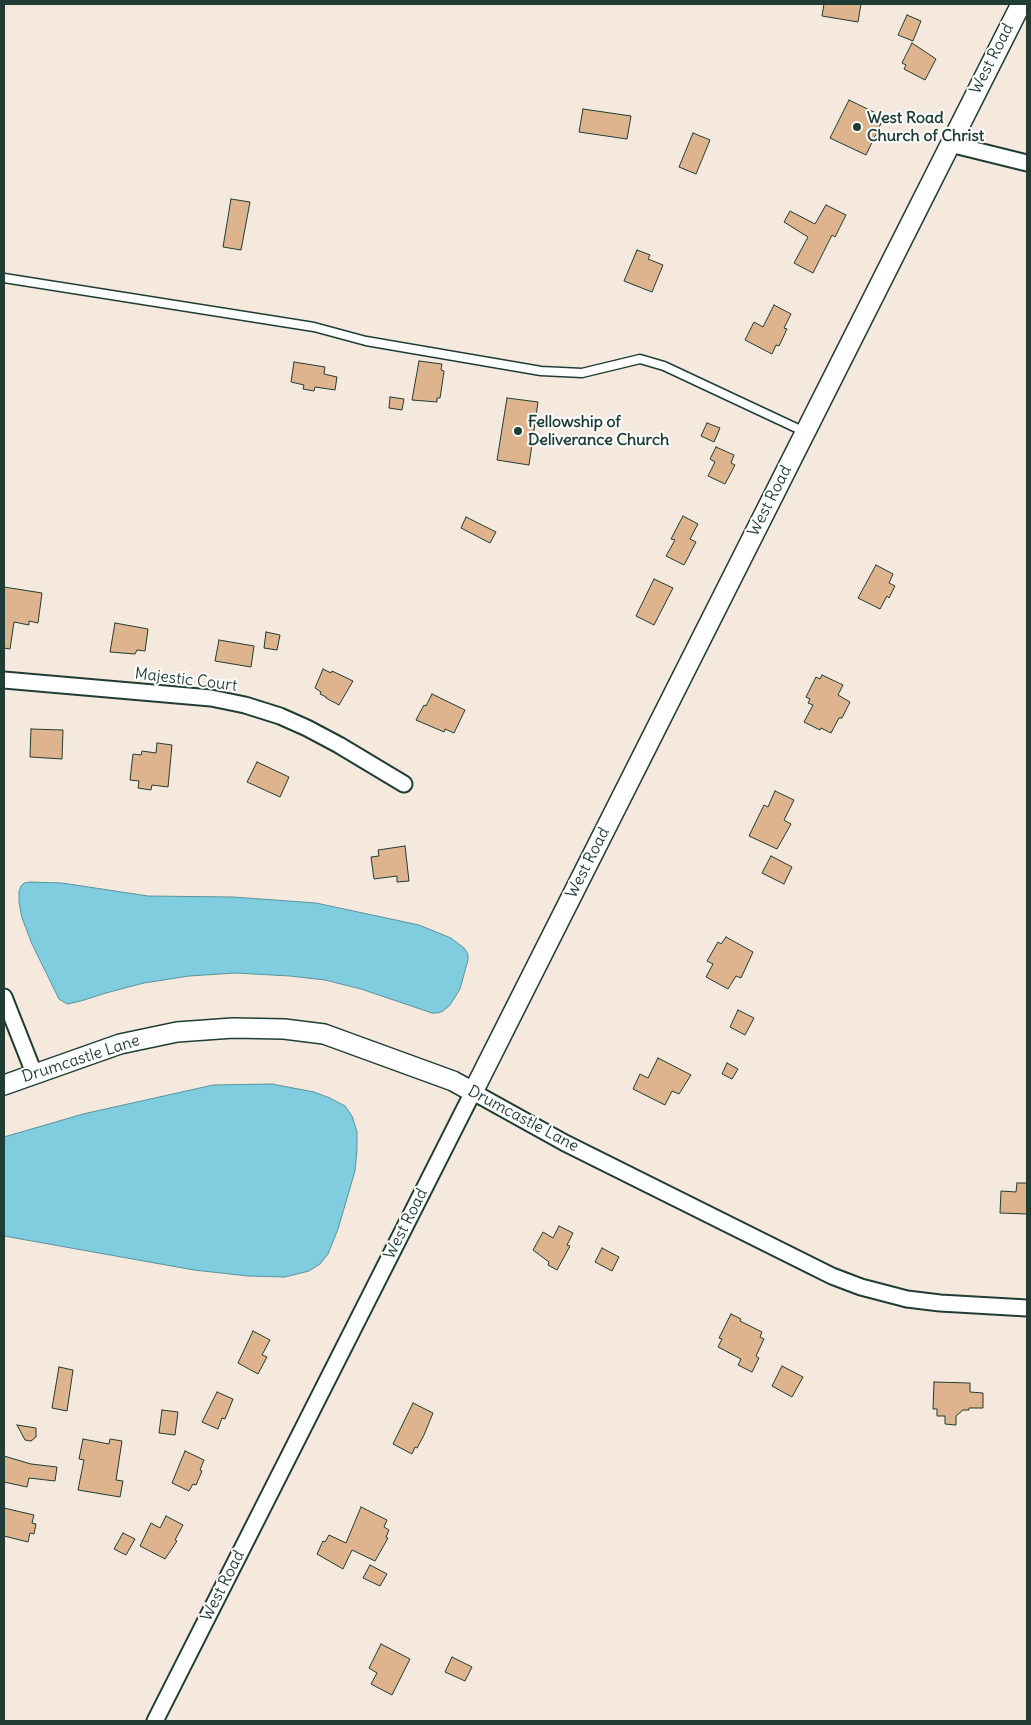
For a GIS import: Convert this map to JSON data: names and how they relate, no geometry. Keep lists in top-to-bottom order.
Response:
{
  "streets": {
    "street": ["West Road", "Majestic Court", "Drumcastle Lane"]
  },
  "crossings": [
    ["West Road", "Drumcastle Lane"]
  ],
  "places": ["West Road Church of Christ", "Fellowship of Deliverance Church"]
}
